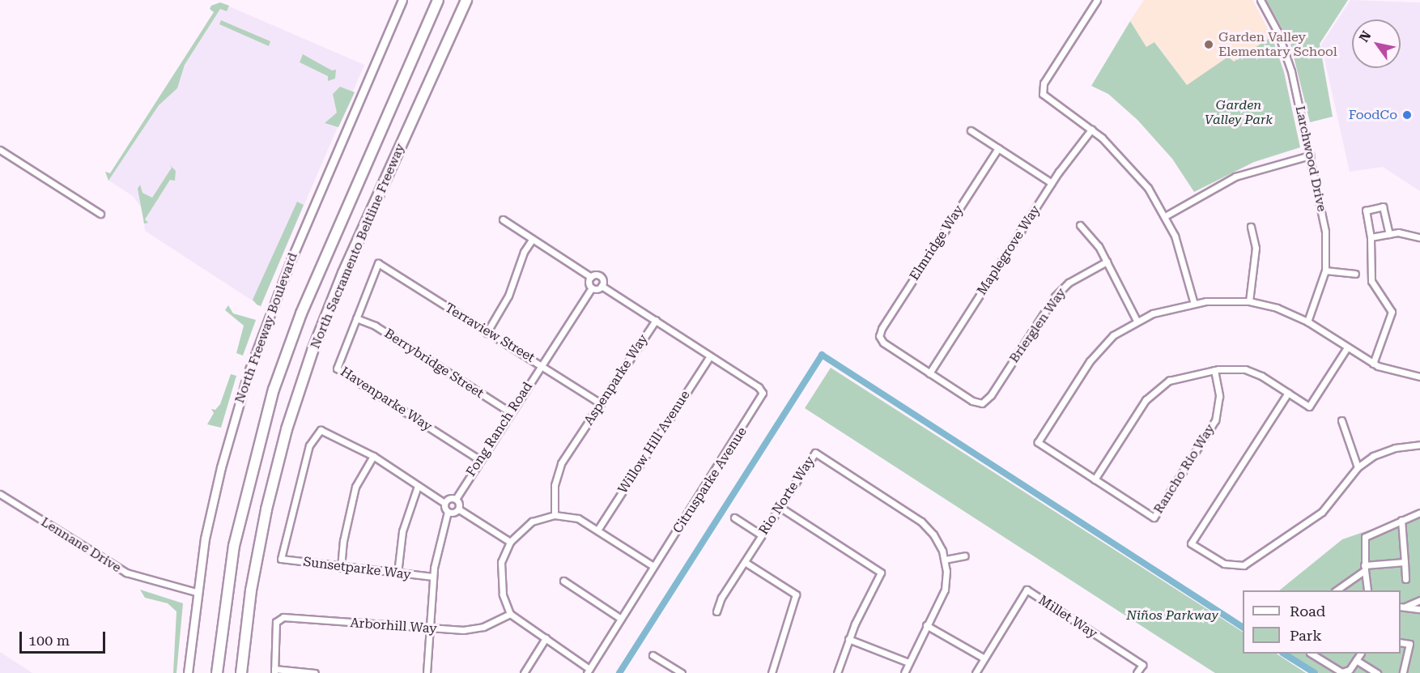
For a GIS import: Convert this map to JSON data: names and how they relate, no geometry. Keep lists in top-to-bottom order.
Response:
{
  "streets": {
    "highway": ["North Sacramento Beltline Freeway"],
    "street": [
      "Larchwood Drive",
      "Elmridge Way",
      "Maplegrove Way",
      "Brierglen Way",
      "North Freeway Boulevard",
      "Terraview Street",
      "Berrybridge Street",
      "Aspenparke Way",
      "Havenparke Way",
      "Fong Ranch Road",
      "Willow Hill Avenue",
      "Rancho Rio Way",
      "Citrusparke Avenue",
      "Rio Norte Way",
      "Lennane Drive",
      "Sunsetparke Way",
      "Millet Way",
      "Arborhill Way"
    ]
  },
  "crossings": [
    ["Elmridge Way", "Maplegrove Way"],
    ["Elmridge Way", "Brierglen Way"],
    ["Maplegrove Way", "Brierglen Way"],
    ["North Freeway Boulevard", "Lennane Drive"],
    ["Terraview Street", "Aspenparke Way"],
    ["Terraview Street", "Havenparke Way"],
    ["Terraview Street", "Fong Ranch Road"],
    ["Berrybridge Street", "Havenparke Way"],
    ["Berrybridge Street", "Fong Ranch Road"],
    ["Aspenparke Way", "Willow Hill Avenue"],
    ["Aspenparke Way", "Citrusparke Avenue"],
    ["Aspenparke Way", "Arborhill Way"],
    ["Havenparke Way", "Fong Ranch Road"],
    ["Willow Hill Avenue", "Citrusparke Avenue"],
    ["Willow Hill Avenue", "Arborhill Way"],
    ["Citrusparke Avenue", "Arborhill Way"]
  ],
  "parks": ["Garden Valley Park", "Niños Parkway"],
  "places": ["Garden Valley Elementary School", "FoodCo"],
  "legend": ["Road", "Park"],
  "scale_bar": "100 m",
  "north": "top left"
}
